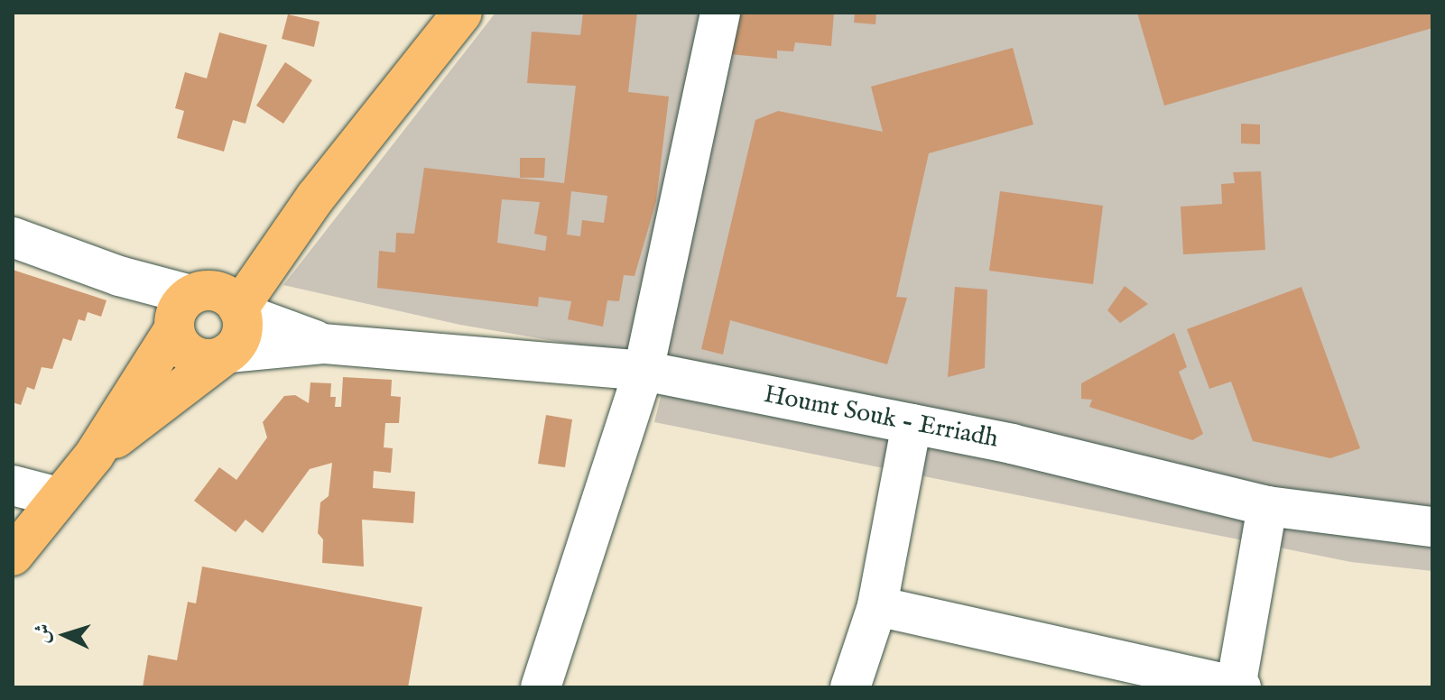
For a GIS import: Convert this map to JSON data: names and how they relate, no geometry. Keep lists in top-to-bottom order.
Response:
{
  "streets": {
    "street": ["Houmt Souk - Erriadh"]
  },
  "north": "left"
}
